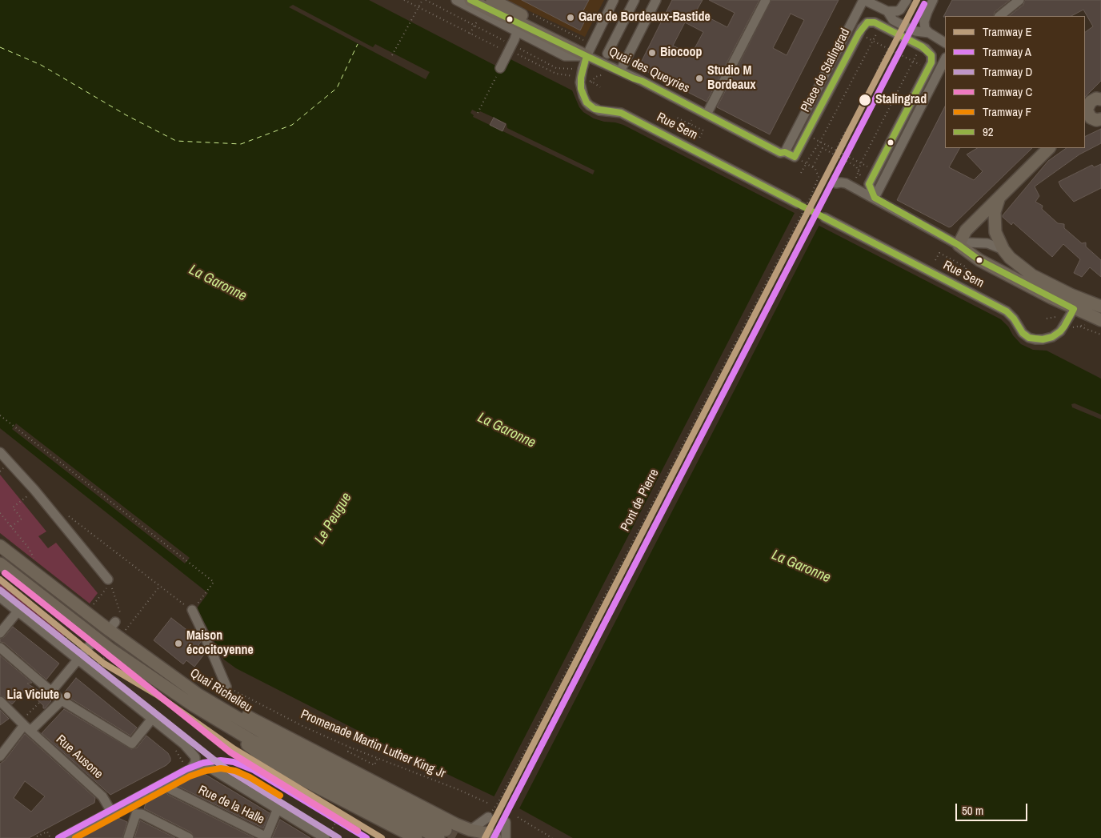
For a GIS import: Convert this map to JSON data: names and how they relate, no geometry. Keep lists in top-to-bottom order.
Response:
{
  "streets": {
    "main road": ["Quai des Queyries", "Quai Richelieu"],
    "street": [
      "Place de Stalingrad",
      "Rue Sem",
      "Rue Ausone",
      "Rue de la Halle"
    ],
    "path": ["Pont de Pierre", "Promenade Martin Luther King Jr"]
  },
  "crossings": [
    ["Quai des Queyries", "Place de Stalingrad"],
    ["Quai des Queyries", "Rue Sem"]
  ],
  "water": ["La Garonne", "Le Peugue"],
  "places": [
    "Gare de Bordeaux-Bastide",
    "Biocoop",
    "Studio M Bordeaux",
    "Stalingrad",
    "Maison écocitoyenne",
    "Lia Viciute"
  ],
  "lines": [
    "tram line E",
    "transit line 92",
    "tram line A",
    "tram line C",
    "tram line D",
    "tram line F"
  ],
  "legend": [
    "Tramway E",
    "Tramway A",
    "Tramway D",
    "Tramway C",
    "Tramway F",
    "92"
  ],
  "scale_bar": "50 m"
}
